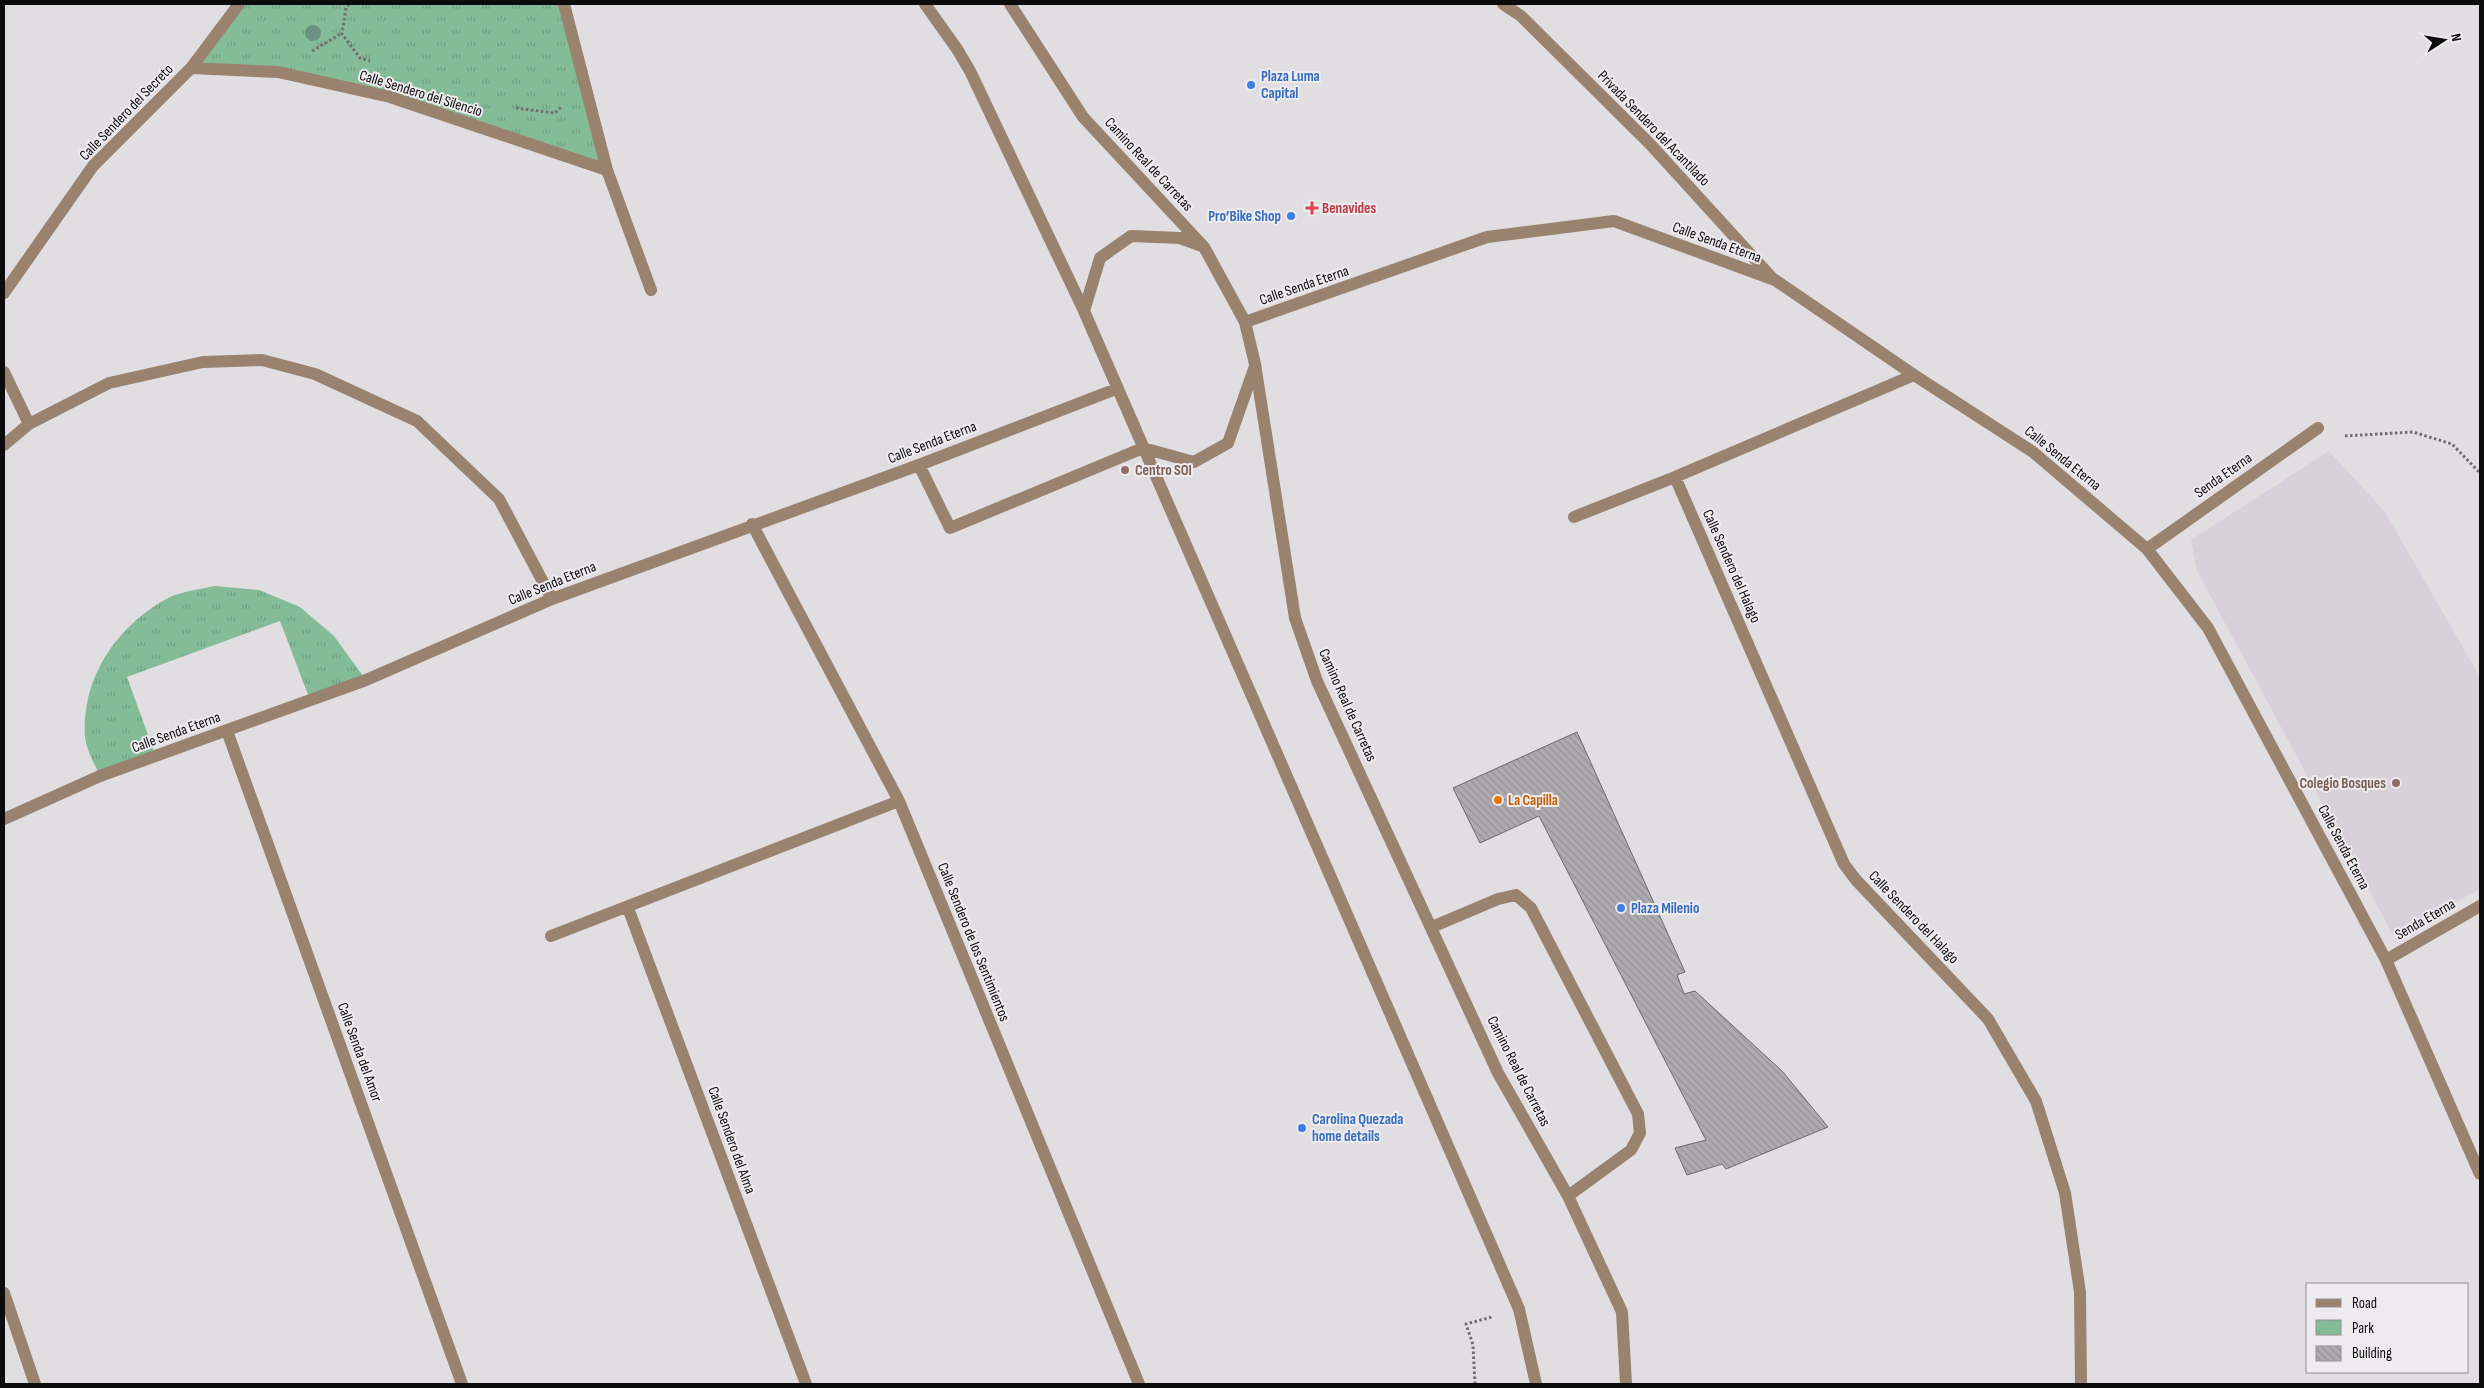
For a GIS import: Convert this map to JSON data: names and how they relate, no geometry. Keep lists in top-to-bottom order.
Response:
{
  "streets": {
    "street": [
      "Calle Sendero del Silencio",
      "Calle Sendero del Secreto",
      "Privada Sendero del Acantilado",
      "Camino Real de Carretas",
      "Calle Senda Eterna",
      "Senda Eterna",
      "Calle Sendero del Halago",
      "Calle Sendero de los Sentimientos",
      "Calle Senda del Amor",
      "Calle Sendero del Alma"
    ]
  },
  "crossings": [
    ["Calle Sendero del Silencio", "Calle Sendero del Secreto"],
    ["Privada Sendero del Acantilado", "Calle Senda Eterna"],
    ["Camino Real de Carretas", "Calle Senda Eterna"],
    ["Calle Senda Eterna", "Senda Eterna"],
    ["Calle Senda Eterna", "Calle Sendero de los Sentimientos"],
    ["Calle Senda Eterna", "Calle Senda del Amor"]
  ],
  "places": {
    "other": [
      "Plaza Luma Capital",
      "Pro’Bike Shop",
      "Centro SOI",
      "Colegio Bosques",
      "La Capilla",
      "Plaza Milenio",
      "Carolina Quezada home details"
    ],
    "health": ["Benavides"]
  },
  "legend": ["Road", "Park", "Building"],
  "north": "right"
}
